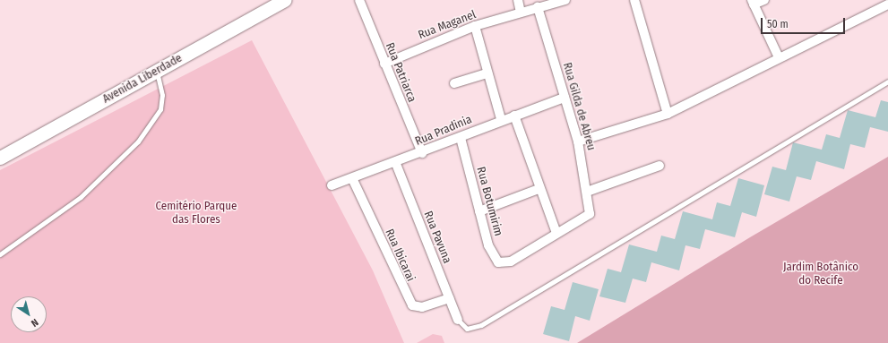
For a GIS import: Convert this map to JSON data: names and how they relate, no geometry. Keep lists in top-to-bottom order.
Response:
{
  "streets": {
    "main road": ["Avenida Liberdade"],
    "street": [
      "Rua Maganel",
      "Rua Patriarca",
      "Rua Gilda de Abreu",
      "Rua Pradinia",
      "Rua Botumirim",
      "Rua Pavuna",
      "Rua Ibicarai"
    ]
  },
  "crossings": [
    ["Rua Maganel", "Rua Patriarca"],
    ["Rua Maganel", "Rua Gilda de Abreu"],
    ["Rua Patriarca", "Rua Pradinia"],
    ["Rua Gilda de Abreu", "Rua Pradinia"],
    ["Rua Gilda de Abreu", "Rua Botumirim"],
    ["Rua Pradinia", "Rua Botumirim"],
    ["Rua Pradinia", "Rua Pavuna"],
    ["Rua Pradinia", "Rua Ibicarai"],
    ["Rua Pavuna", "Rua Ibicarai"]
  ],
  "parks": ["Cemitério Parque das Flores", "Jardim Botânico do Recife"],
  "scale_bar": "50 m",
  "north": "bottom right"
}
